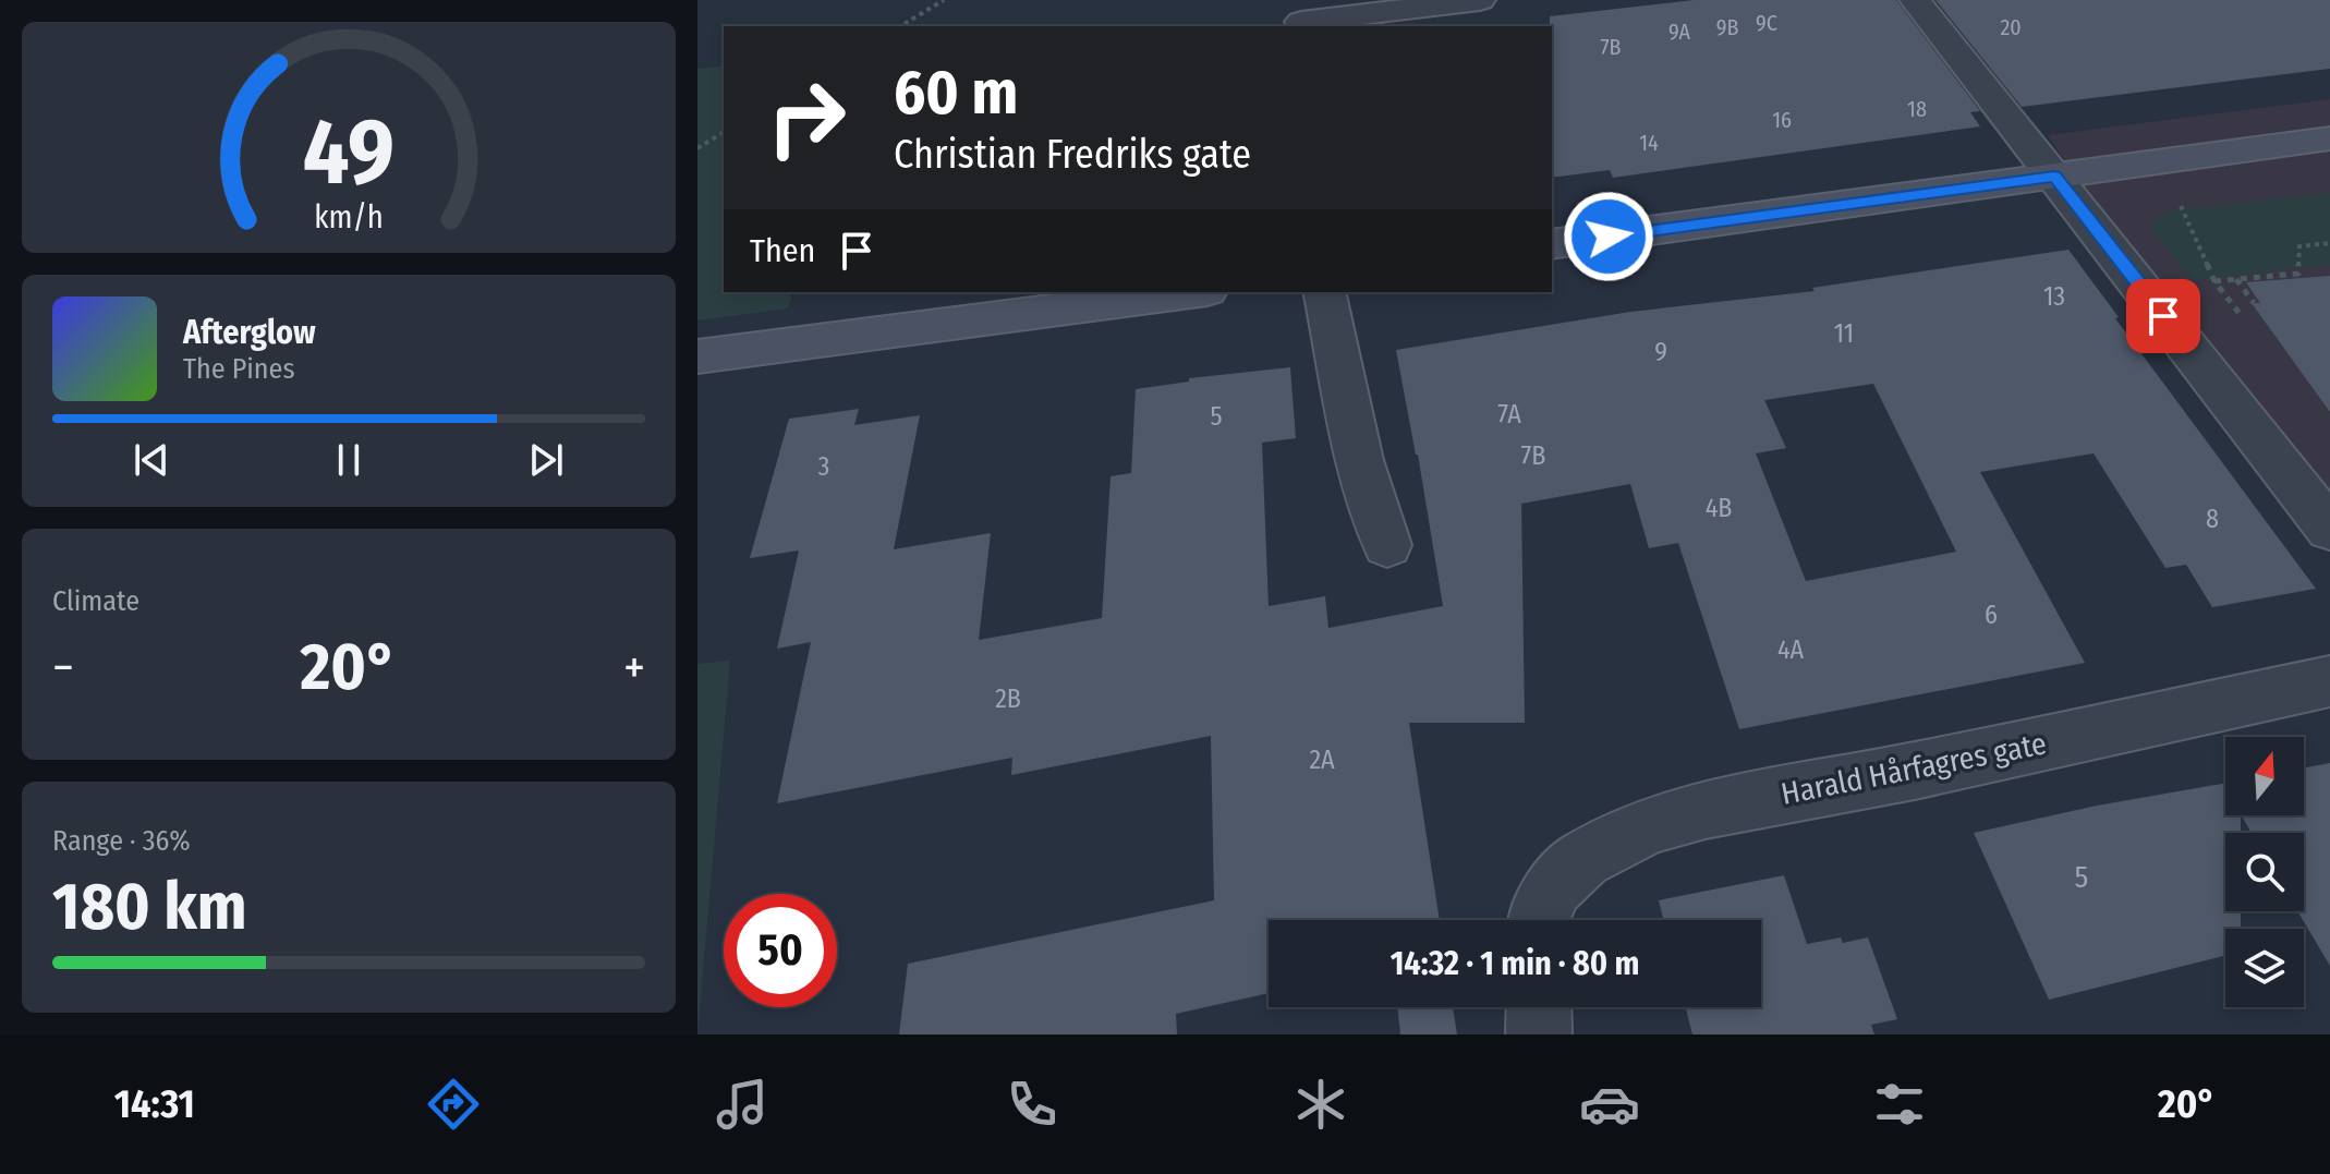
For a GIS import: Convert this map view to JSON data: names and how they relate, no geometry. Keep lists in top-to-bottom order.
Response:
{
  "streets": {
    "street": ["Harald Hårfagres gate"]
  },
  "house_numbers": [
    "9C",
    "9B",
    "20",
    "9A",
    "7B",
    "18",
    "16",
    "14",
    "13",
    "11",
    "9",
    "7A",
    "5",
    "7B",
    "3",
    "4B",
    "8",
    "6",
    "4A",
    "2B",
    "2A",
    "5"
  ],
  "north": "top",
  "page": {
    "turn": ["60 m", "Christian Fredriks gate"],
    "then": "Then",
    "song": ["Afterglow", "The Pines"],
    "tile": [
      "Climate",
      ["Range · 36%", "180 km"]
    ],
    "heat": ["−", "20°", "+"],
    "limit": "50",
    "trip": "14:32 · 1 min · 80 m",
    "tabs": ["14:31", "20°"],
    "gauge": ["49", "km/h"]
  }
}
